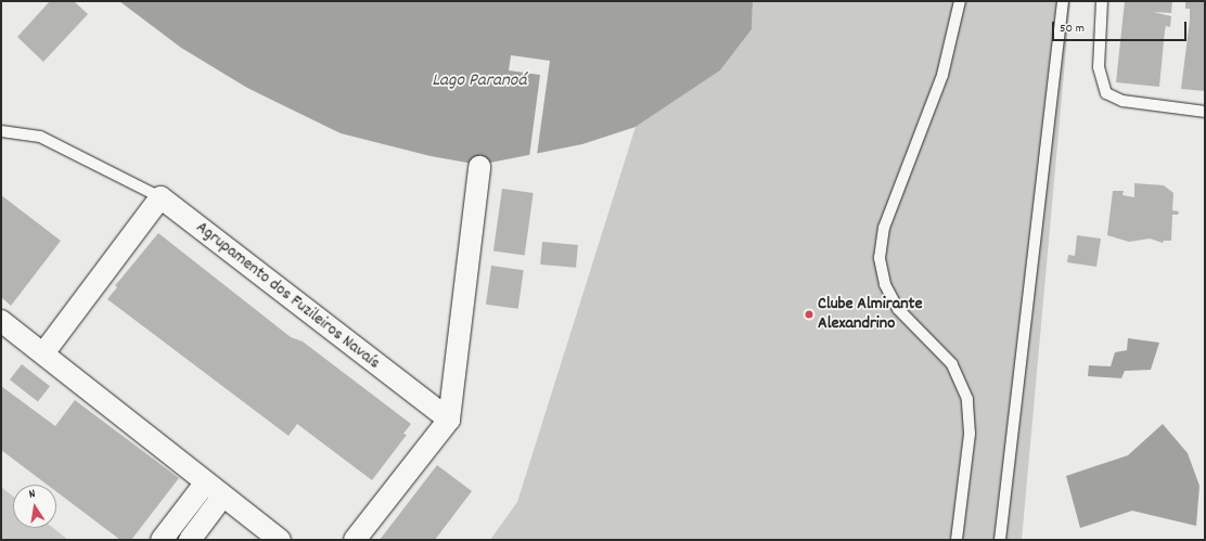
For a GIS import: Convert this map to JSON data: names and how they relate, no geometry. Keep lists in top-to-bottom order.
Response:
{
  "streets": {
    "street": ["Agrupamento dos Fuzileiros Navaís"]
  },
  "water": ["Lago Paranoá"],
  "places": ["Clube Almirante Alexandrino"],
  "scale_bar": "50 m",
  "north": "top"
}
